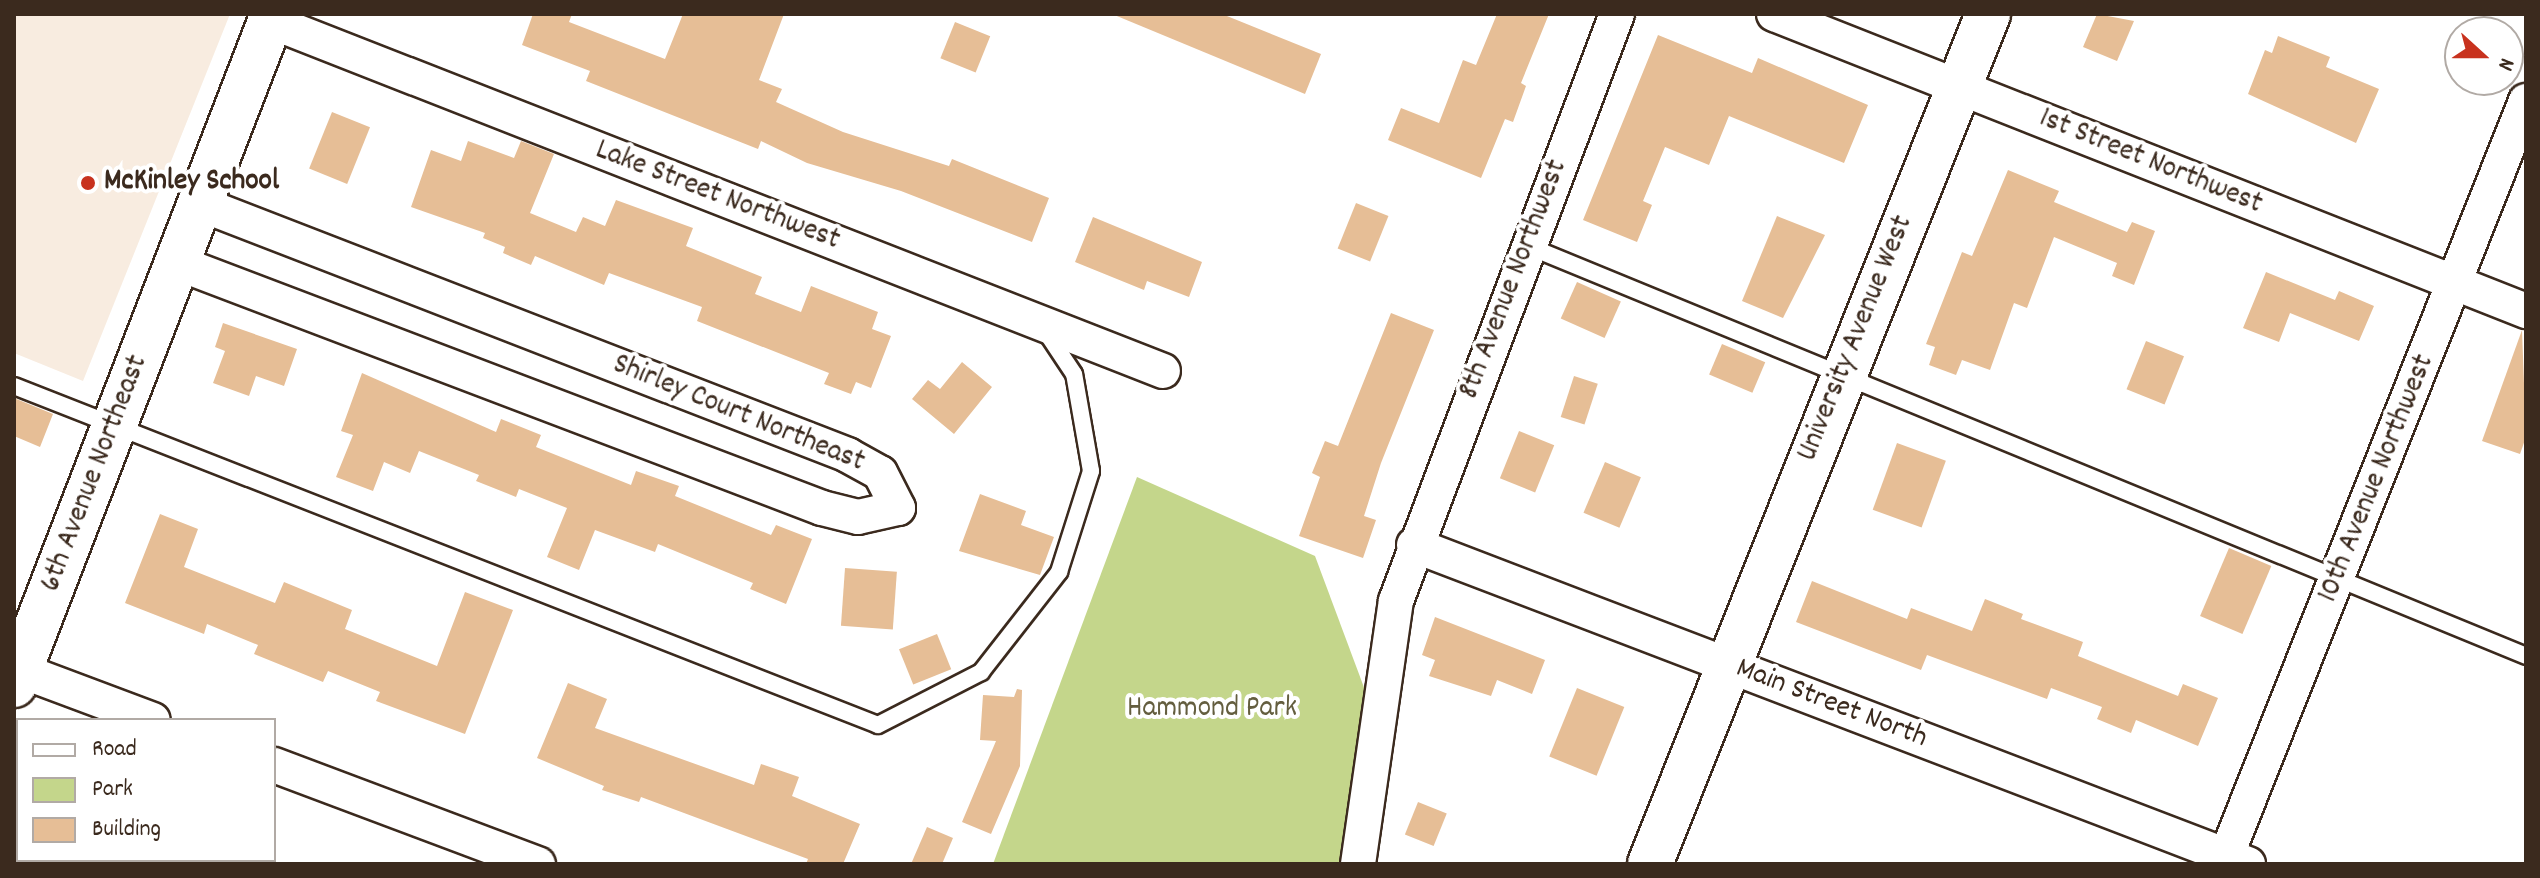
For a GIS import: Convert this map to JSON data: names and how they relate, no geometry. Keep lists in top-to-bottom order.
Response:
{
  "streets": {
    "street": [
      "1st Street Northwest",
      "Lake Street Northwest",
      "8th Avenue Northwest",
      "University Avenue West",
      "Shirley Court Northeast",
      "6th Avenue Northeast",
      "10th Avenue Northwest",
      "Main Street North"
    ]
  },
  "crossings": [
    ["1st Street Northwest", "University Avenue West"],
    ["1st Street Northwest", "10th Avenue Northwest"],
    ["Lake Street Northwest", "6th Avenue Northeast"],
    ["8th Avenue Northwest", "Main Street North"],
    ["University Avenue West", "Main Street North"],
    ["Shirley Court Northeast", "6th Avenue Northeast"],
    ["10th Avenue Northwest", "Main Street North"]
  ],
  "parks": ["Hammond Park"],
  "places": ["McKinley School"],
  "legend": ["Road", "Park", "Building"],
  "north": "right"
}
